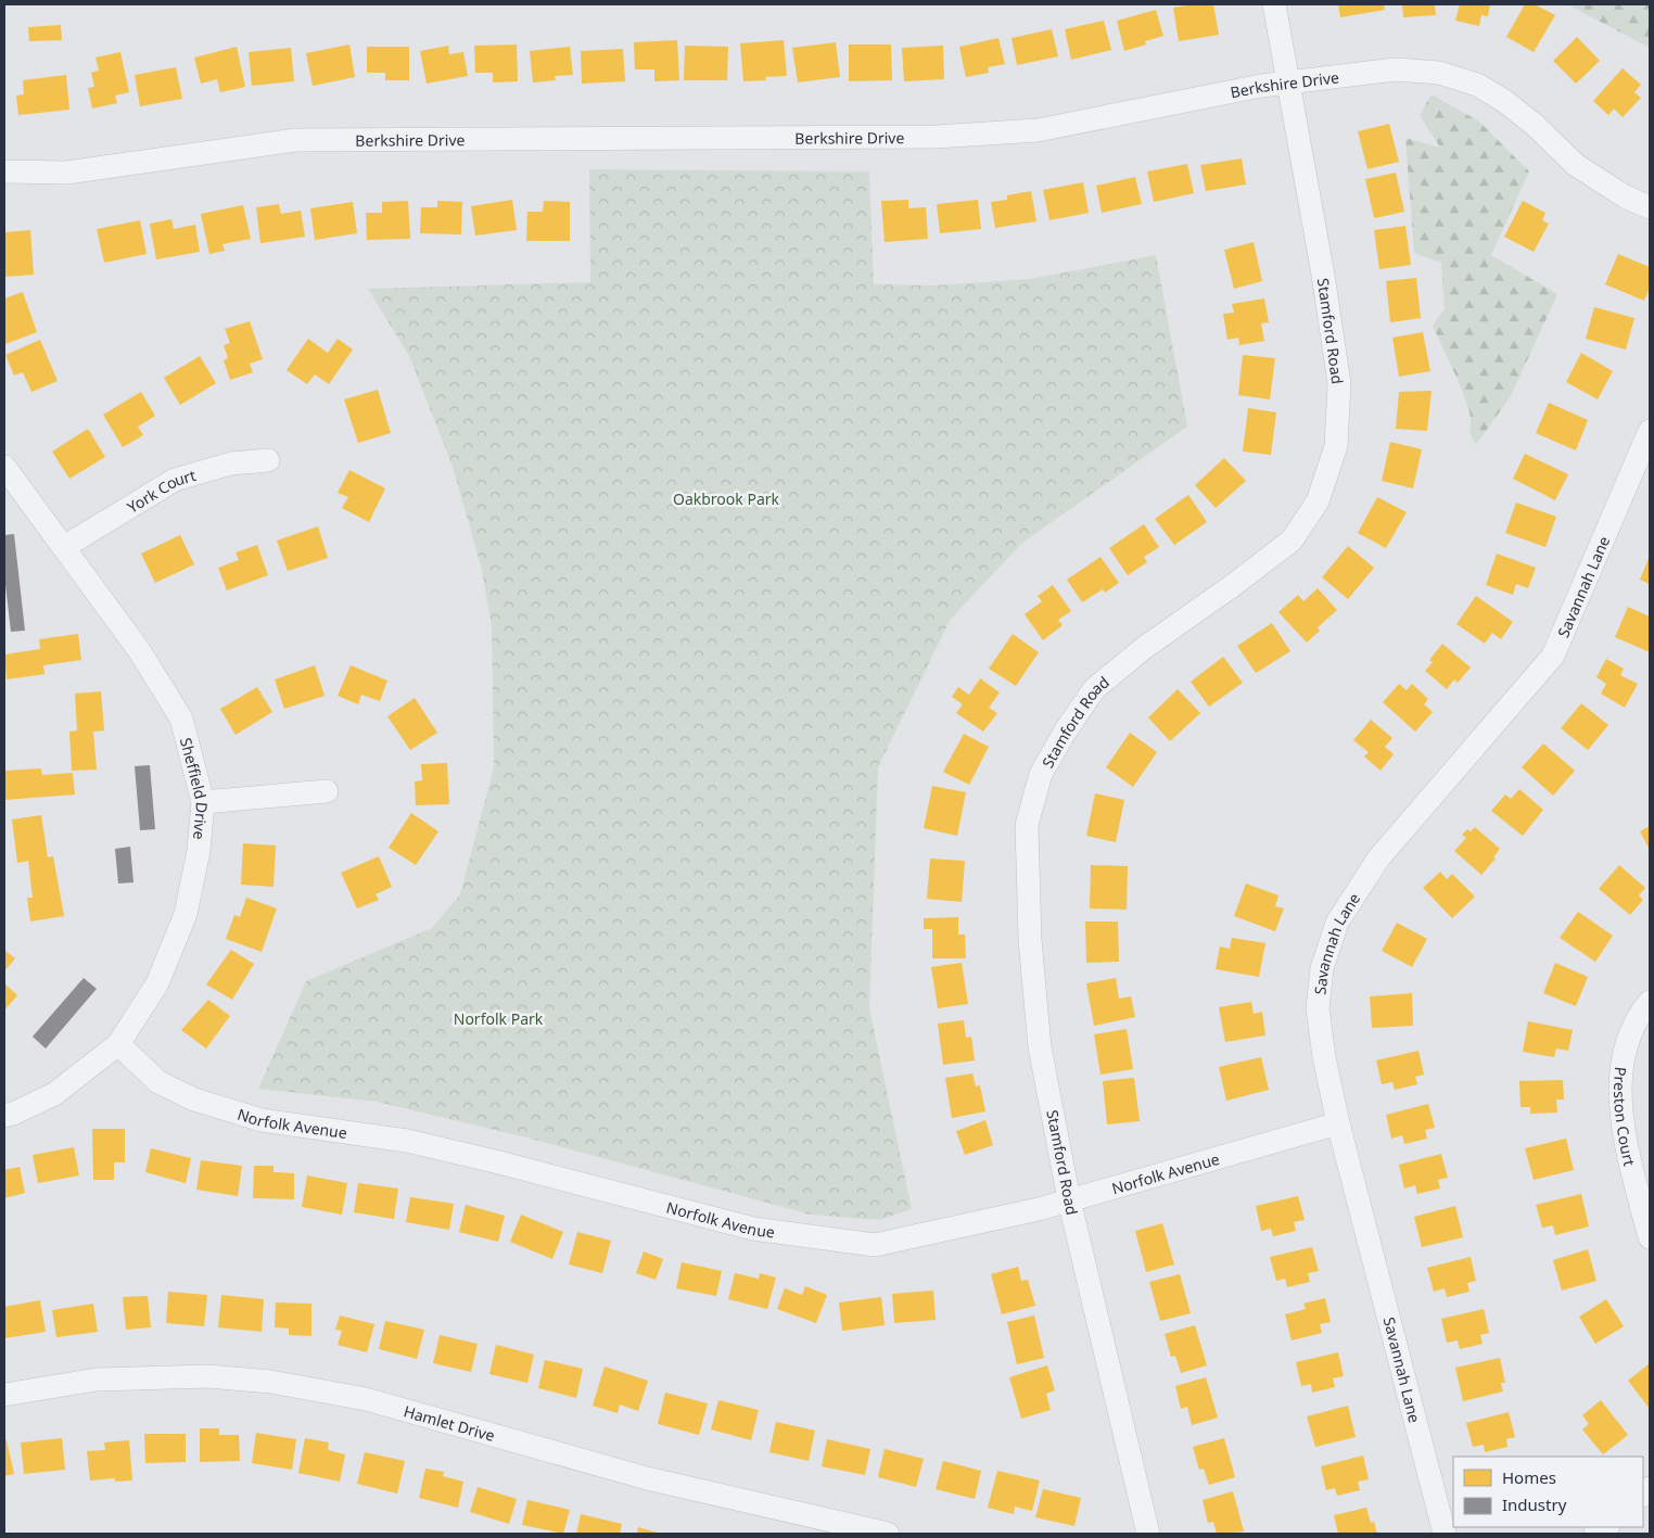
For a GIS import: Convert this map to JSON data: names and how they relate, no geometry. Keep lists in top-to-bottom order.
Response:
{
  "streets": {
    "street": [
      "Berkshire Drive",
      "Stamford Road",
      "York Court",
      "Savannah Lane",
      "Sheffield Drive",
      "Preston Court",
      "Norfolk Avenue",
      "Hamlet Drive"
    ]
  },
  "crossings": [
    ["Berkshire Drive", "Stamford Road"],
    ["Stamford Road", "Norfolk Avenue"],
    ["York Court", "Sheffield Drive"],
    ["Savannah Lane", "Norfolk Avenue"],
    ["Sheffield Drive", "Norfolk Avenue"]
  ],
  "parks": ["Oakbrook Park", "Norfolk Park"],
  "legend": ["Homes", "Industry"]
}
